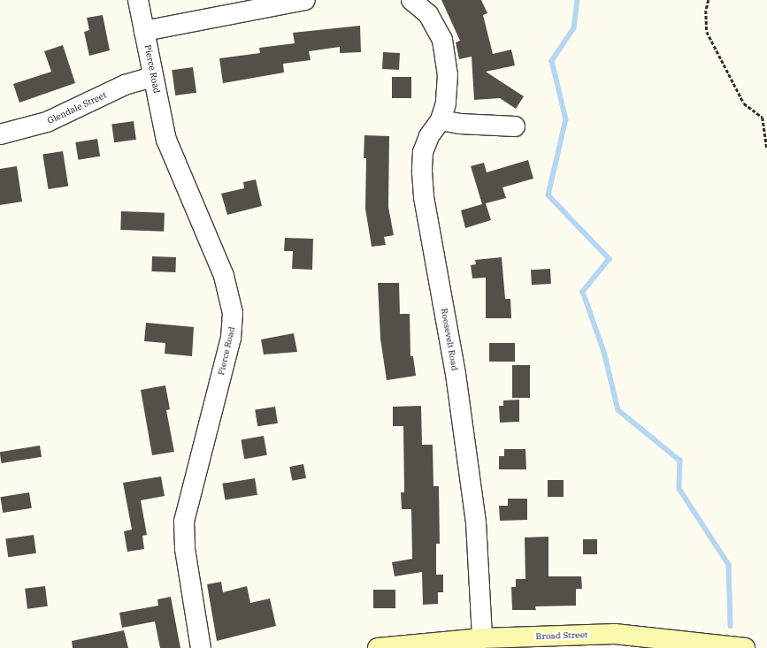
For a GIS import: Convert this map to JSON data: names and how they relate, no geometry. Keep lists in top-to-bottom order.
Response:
{
  "streets": {
    "main road": ["Broad Street"],
    "street": ["Pierce Road", "Glendale Street", "Roosevelt Road"]
  },
  "crossings": [
    ["Pierce Road", "Glendale Street"],
    ["Roosevelt Road", "Broad Street"]
  ]
}
